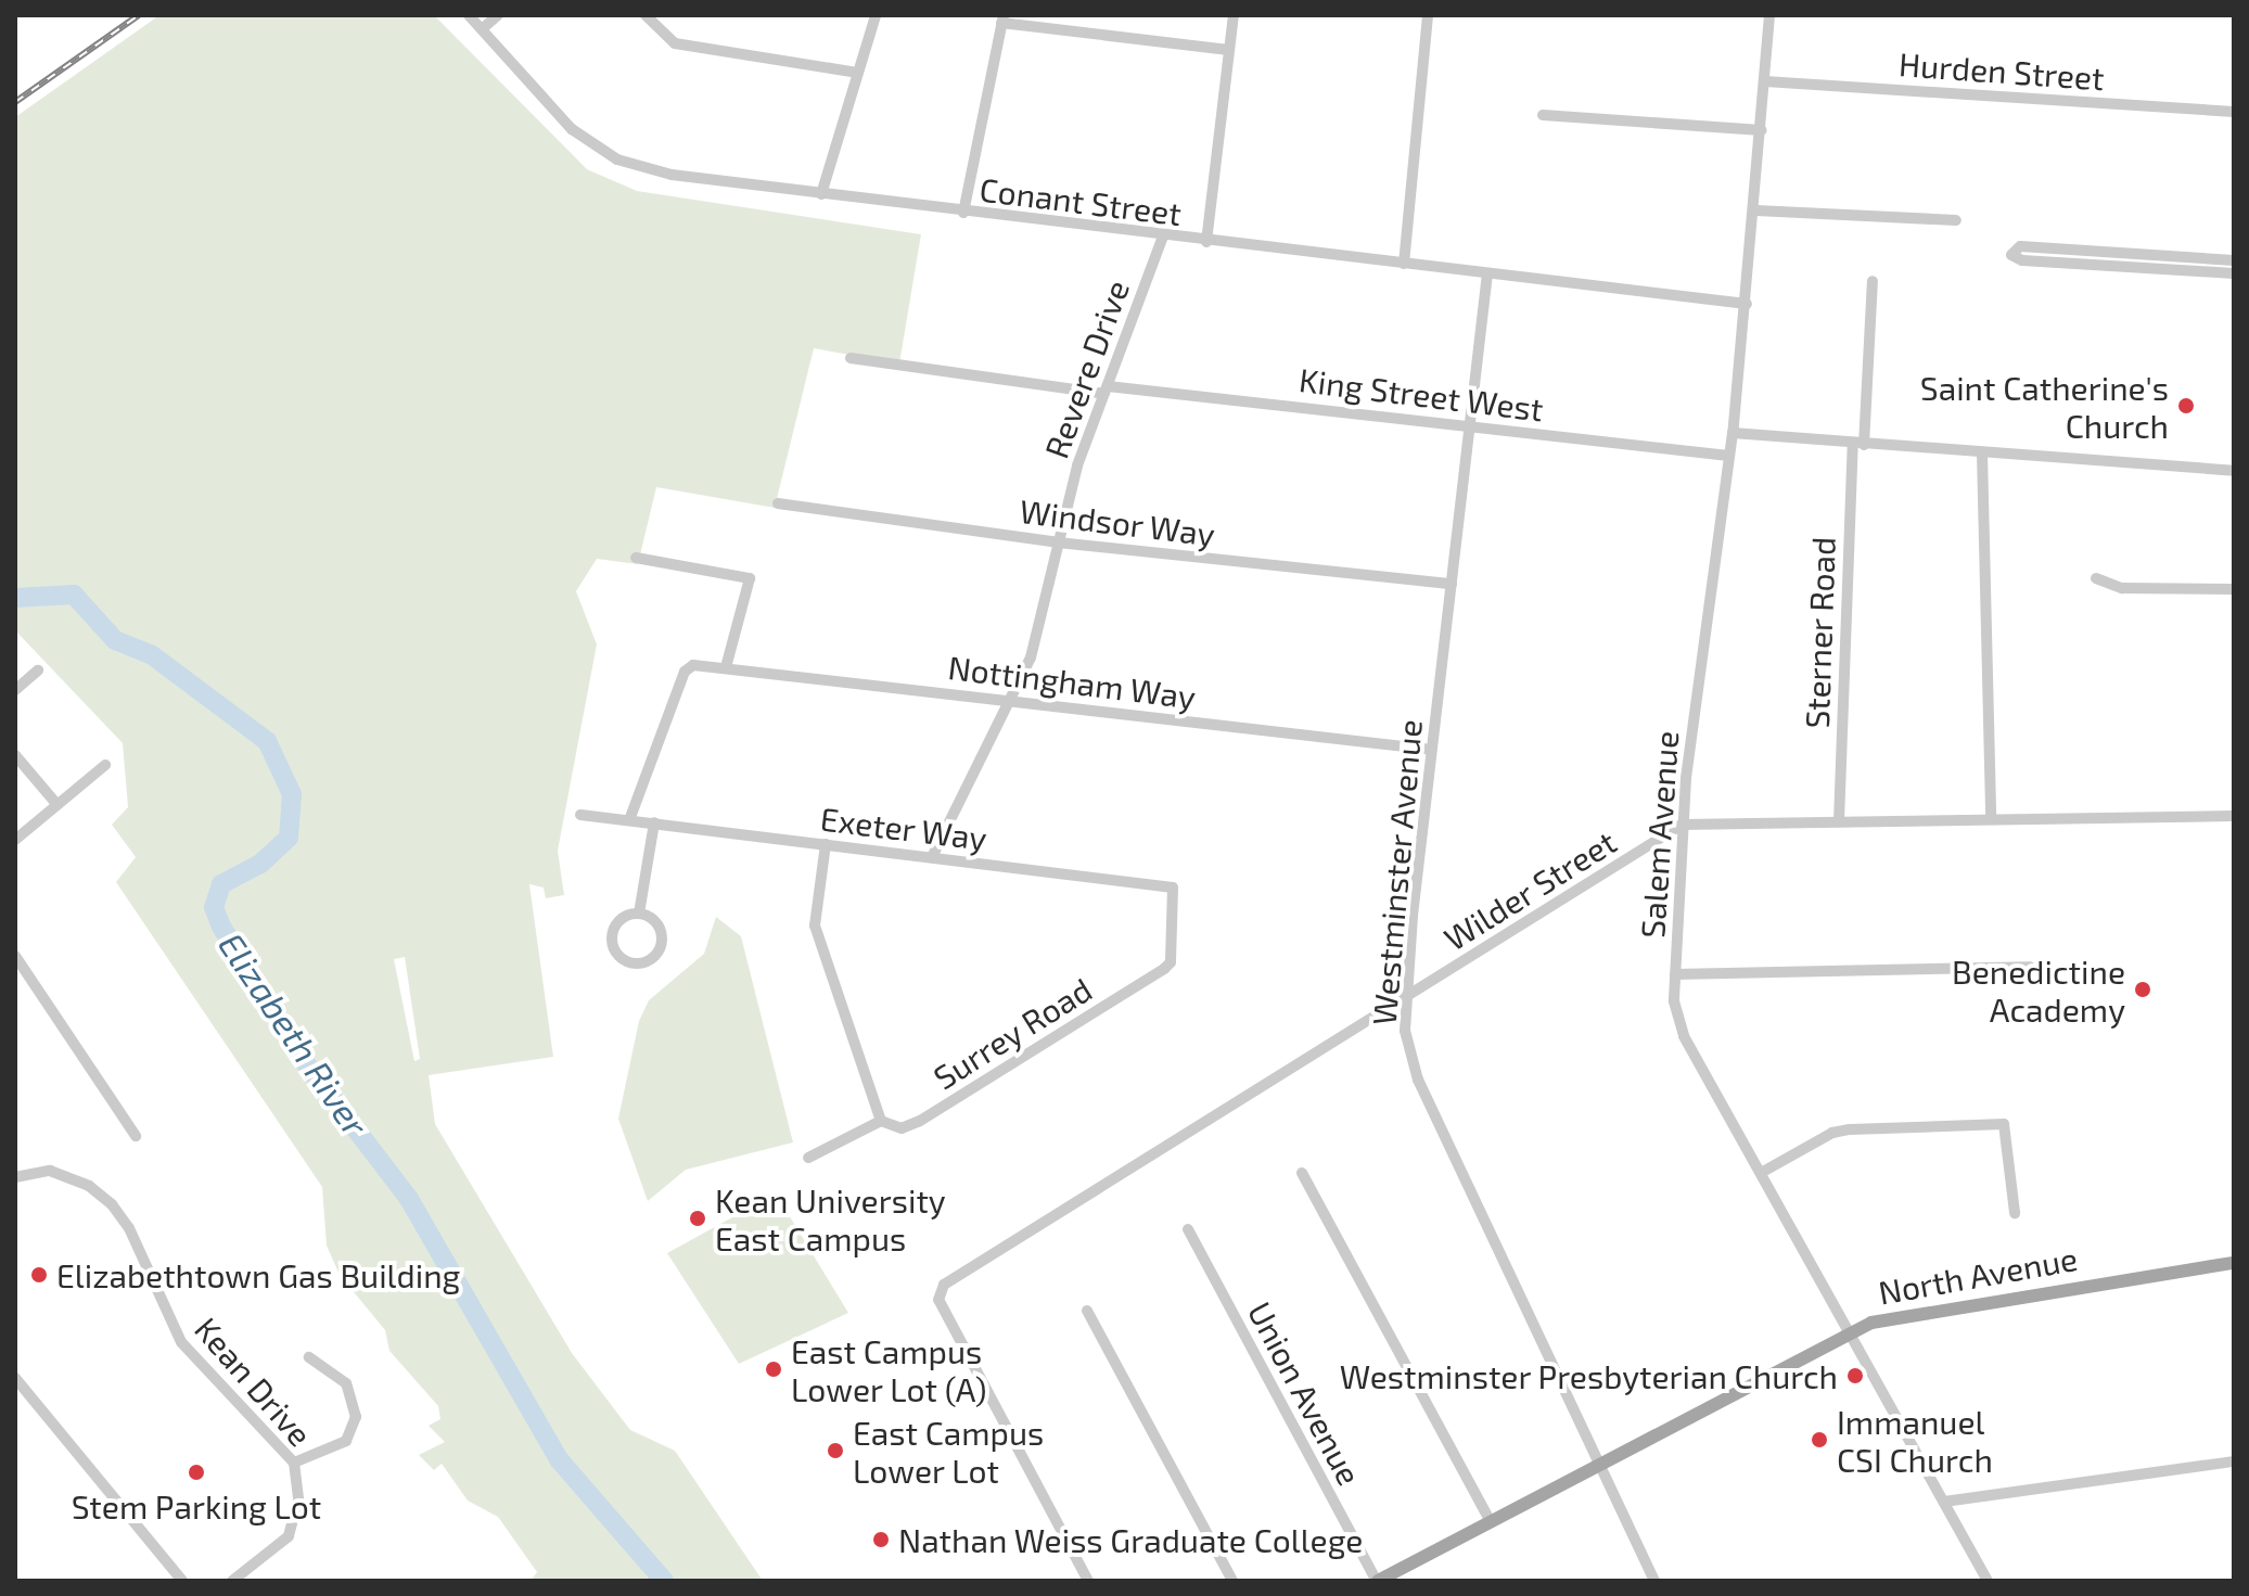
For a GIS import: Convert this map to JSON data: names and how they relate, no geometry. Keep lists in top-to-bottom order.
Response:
{
  "streets": {
    "main road": ["North Avenue"],
    "street": [
      "Hurden Street",
      "Conant Street",
      "Revere Drive",
      "King Street West",
      "Windsor Way",
      "Sterner Road",
      "Nottingham Way",
      "Exeter Way",
      "Salem Avenue",
      "Westminster Avenue",
      "Wilder Street",
      "Surrey Road",
      "Kean Drive",
      "Union Avenue"
    ]
  },
  "crossings": [
    ["Hurden Street", "Salem Avenue"],
    ["Conant Street", "Revere Drive"],
    ["Conant Street", "Salem Avenue"],
    ["Conant Street", "Westminster Avenue"],
    ["Revere Drive", "King Street West"],
    ["Revere Drive", "Windsor Way"],
    ["Revere Drive", "Nottingham Way"],
    ["Revere Drive", "Exeter Way"],
    ["King Street West", "Salem Avenue"],
    ["King Street West", "Westminster Avenue"],
    ["Windsor Way", "Westminster Avenue"],
    ["Nottingham Way", "Exeter Way"],
    ["Nottingham Way", "Westminster Avenue"],
    ["Exeter Way", "Surrey Road"],
    ["Salem Avenue", "Wilder Street"],
    ["Salem Avenue", "North Avenue"],
    ["Westminster Avenue", "Wilder Street"],
    ["Westminster Avenue", "North Avenue"],
    ["North Avenue", "Union Avenue"]
  ],
  "water": ["Elizabeth River"],
  "places": [
    "Saint Catherine's Church",
    "Benedictine Academy",
    "Kean University East Campus",
    "Elizabethtown Gas Building",
    "East Campus Lower Lot (A)",
    "Westminster Presbyterian Church",
    "Immanuel CSI Church",
    "East Campus Lower Lot",
    "Stem Parking Lot",
    "Nathan Weiss Graduate College"
  ]
}
